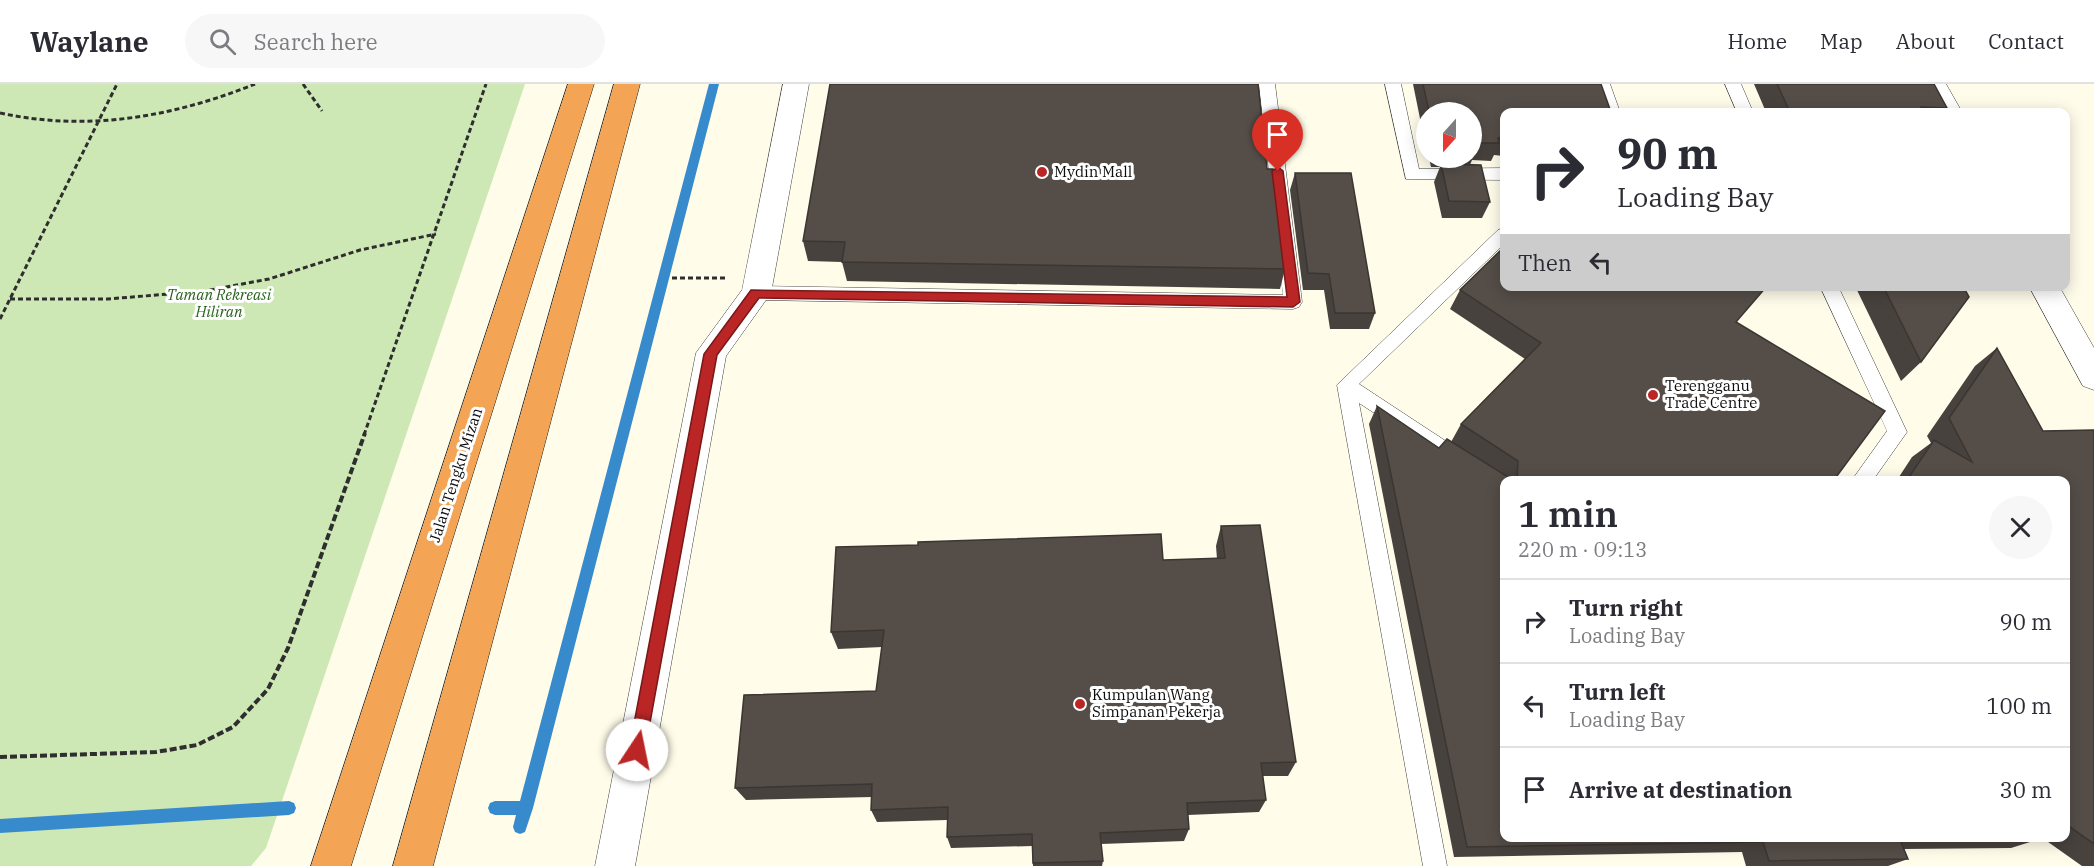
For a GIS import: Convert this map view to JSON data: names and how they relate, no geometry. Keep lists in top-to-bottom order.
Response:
{
  "streets": {
    "highway": ["Jalan Tengku Mizan"]
  },
  "parks": ["Taman Rekreasi Hiliran"],
  "places": ["Mydin Mall", "Terengganu Trade Centre", "Kumpulan Wang Simpanan Pekerja"],
  "north": "bottom",
  "page": {
    "header": "Waylane",
    "search": "Search here",
    "nav": [
      "Home",
      "Map",
      "About",
      "Contact"
    ],
    "turn": ["90 m", "Loading Bay"],
    "then": "Then",
    "heading": ["1 min", "220 m · 09:13"],
    "list": [
      {
        "name": "Turn right",
        "note": "Loading Bay",
        "value": "90 m"
      },
      {
        "name": "Turn left",
        "note": "Loading Bay",
        "value": "100 m"
      },
      {
        "name": "Arrive at destination",
        "value": "30 m"
      }
    ]
  }
}
